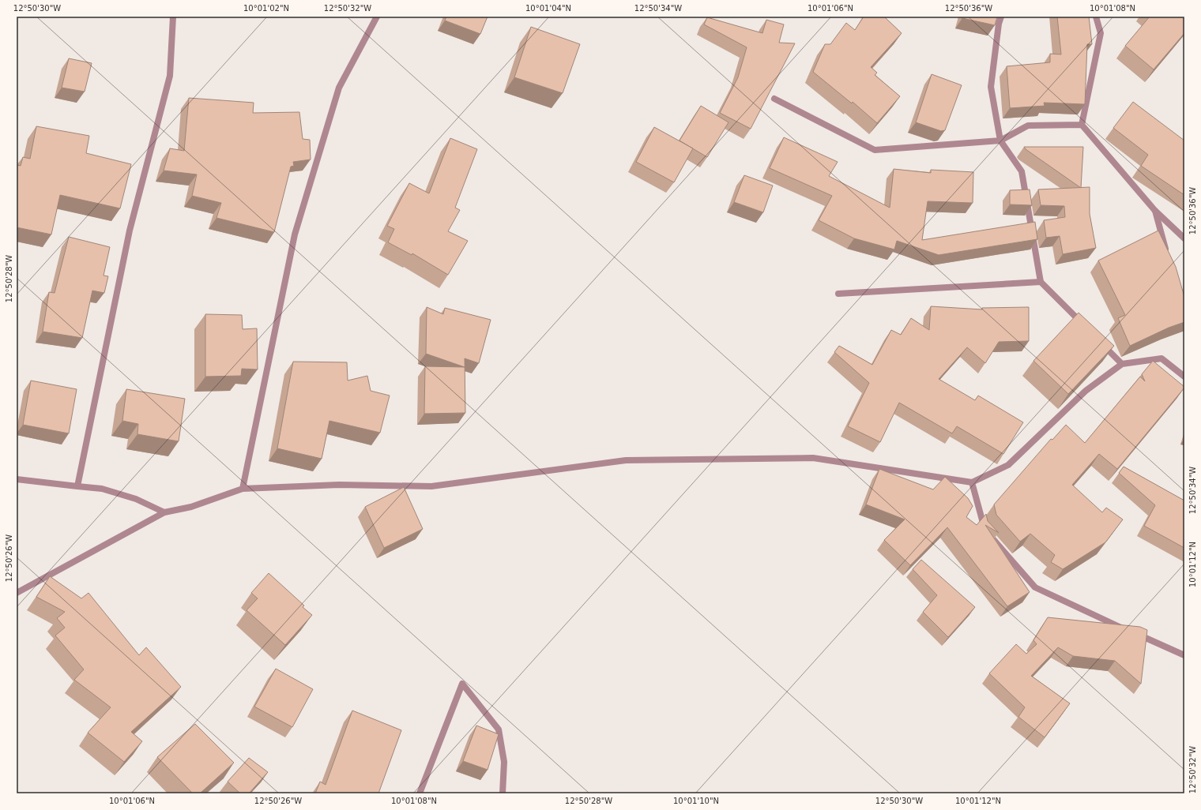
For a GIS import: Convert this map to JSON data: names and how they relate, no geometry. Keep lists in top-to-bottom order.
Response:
{
  "coordinates": [
    "12°50'30\"W",
    "10°01'02\"N",
    "12°50'32\"W",
    "10°01'04\"N",
    "12°50'34\"W",
    "10°01'06\"N",
    "12°50'36\"W",
    "10°01'08\"N",
    "12°50'28\"W",
    "12°50'26\"W",
    "10°01'12\"N",
    "10°01'10\"N"
  ]
}
